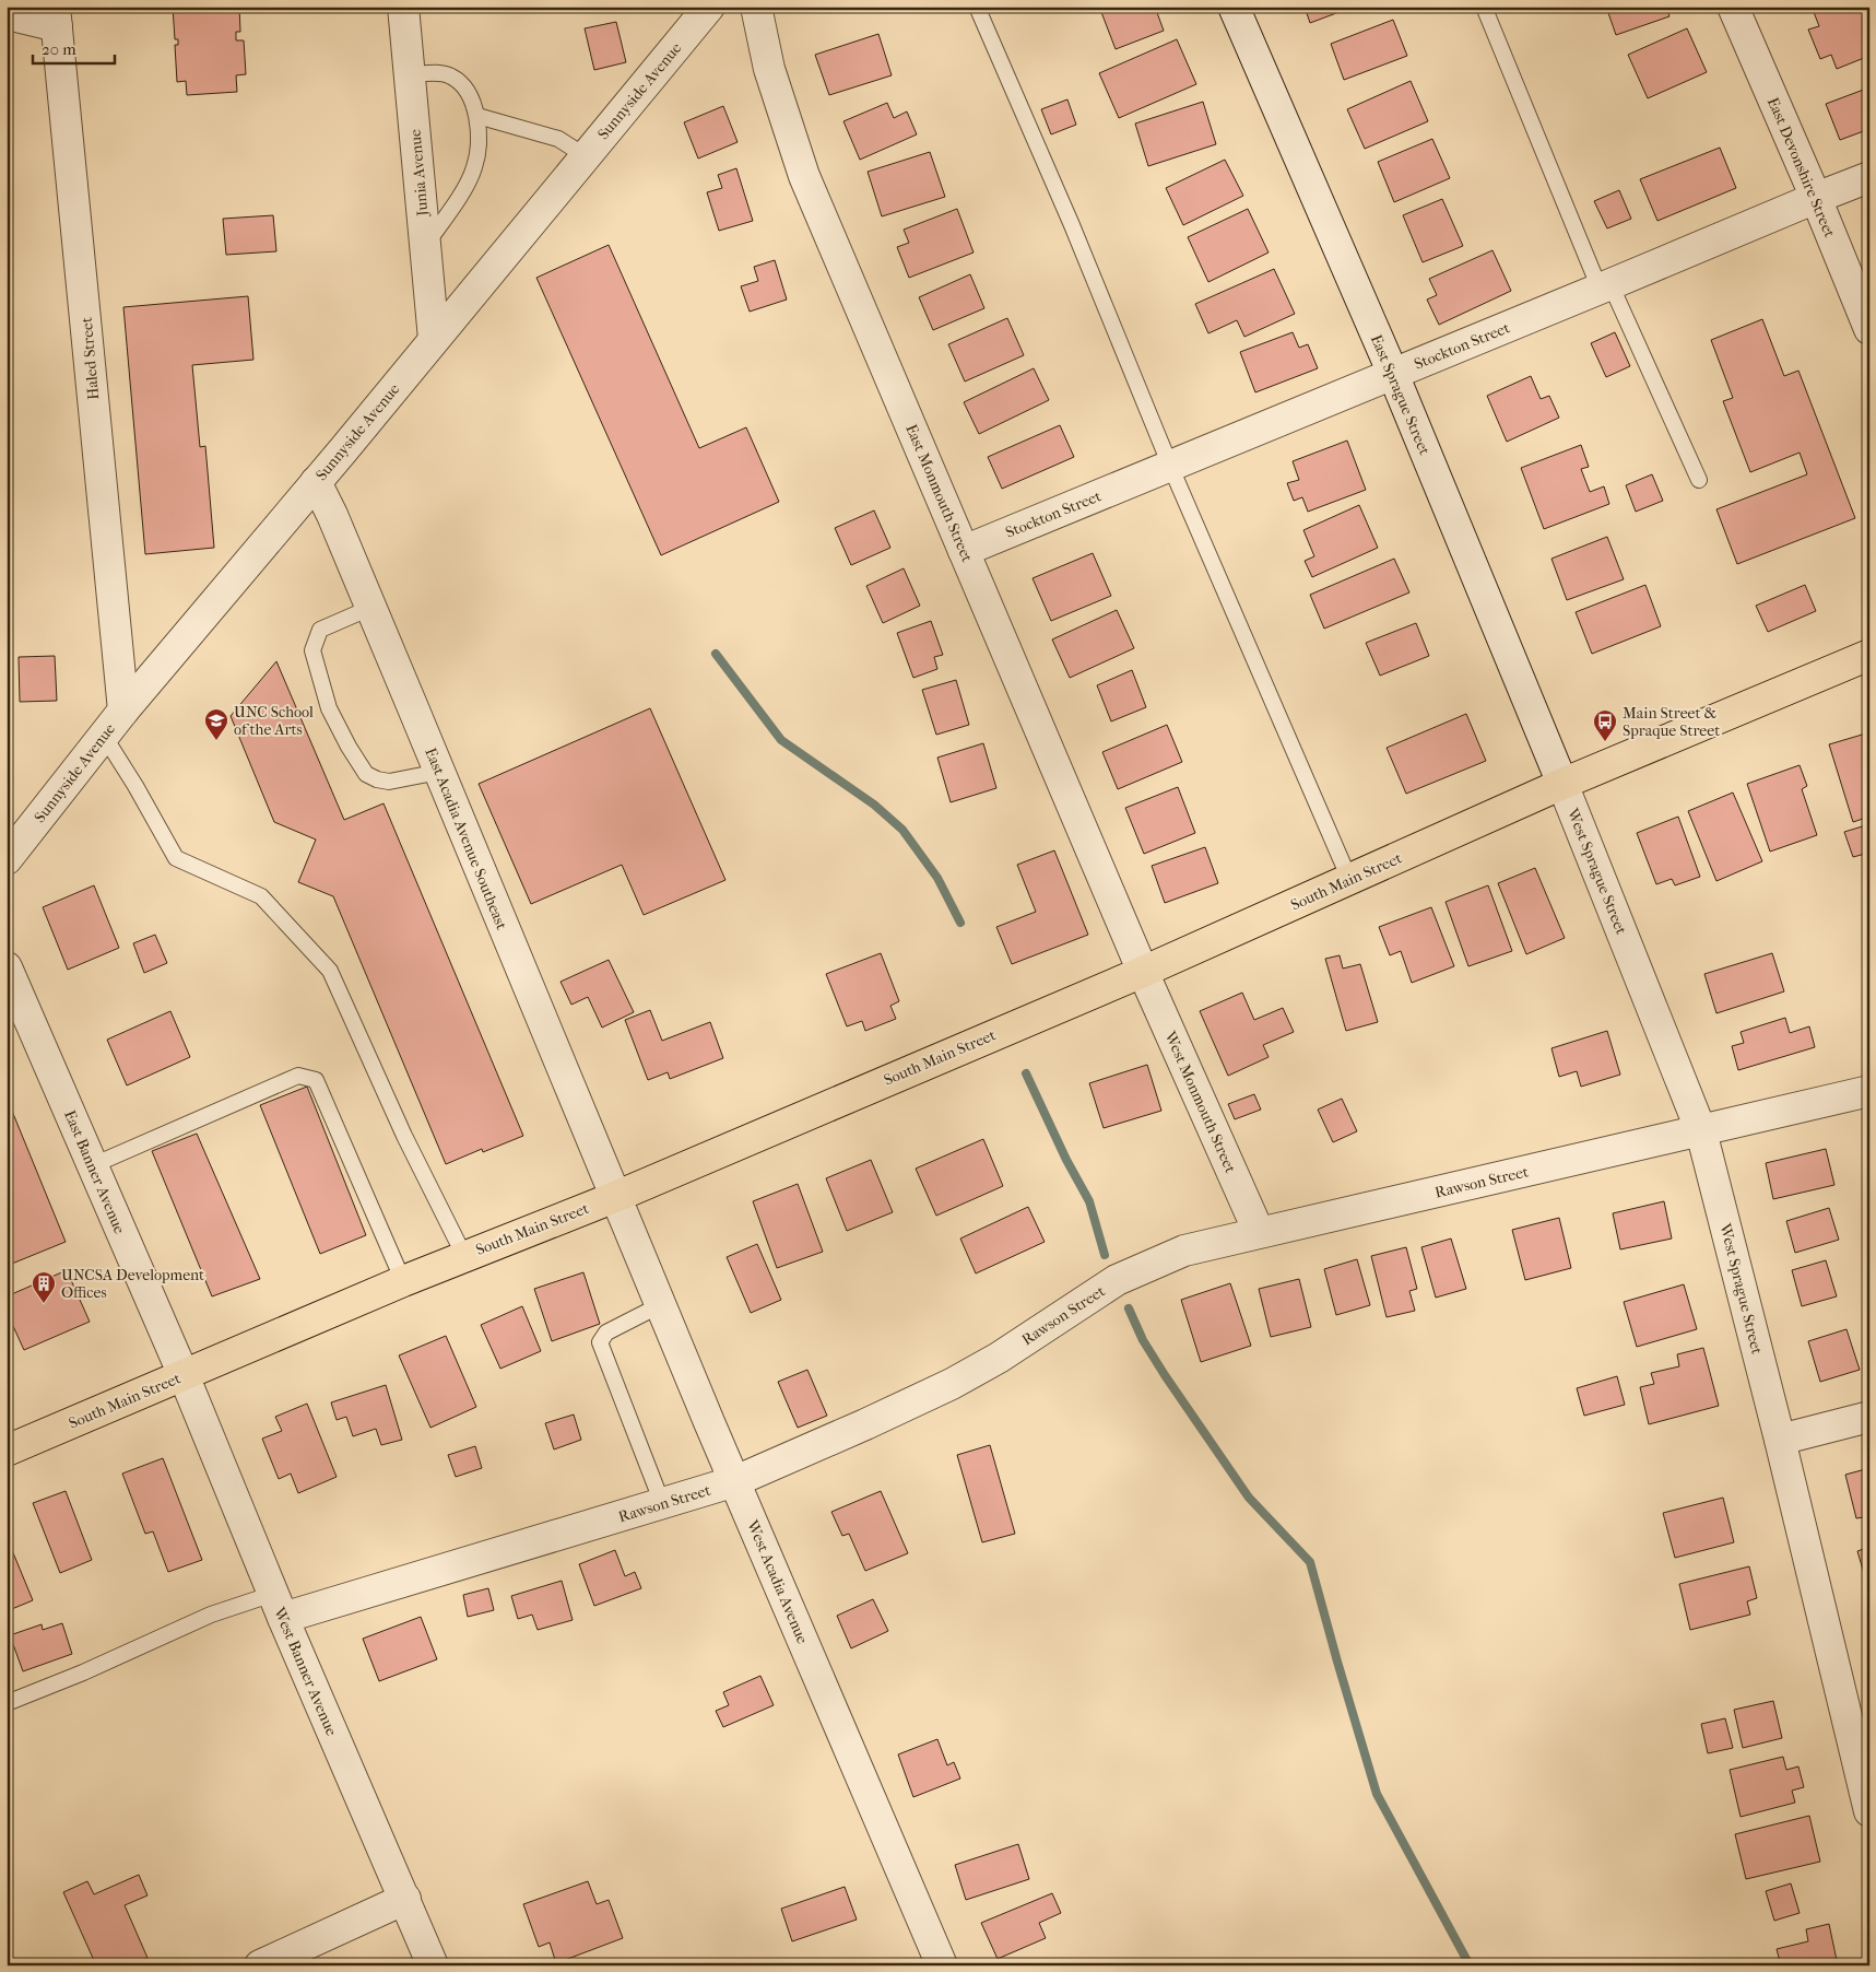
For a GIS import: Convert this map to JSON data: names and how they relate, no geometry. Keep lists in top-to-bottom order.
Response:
{
  "streets": {
    "main road": ["South Main Street"],
    "street": [
      "Sunnyside Avenue",
      "East Devonshire Street",
      "Junia Avenue",
      "Stockton Street",
      "Haled Street",
      "East Sprague Street",
      "East Monmouth Street",
      "East Acadia Avenue Southeast",
      "West Sprague Street",
      "West Monmouth Street",
      "East Banner Avenue",
      "Rawson Street",
      "West Acadia Avenue",
      "West Banner Avenue"
    ]
  },
  "crossings": [
    ["Sunnyside Avenue", "Junia Avenue"],
    ["Sunnyside Avenue", "Haled Street"],
    ["Sunnyside Avenue", "East Acadia Avenue Southeast"],
    ["East Devonshire Street", "Stockton Street"],
    ["Stockton Street", "East Sprague Street"],
    ["Stockton Street", "East Monmouth Street"],
    ["East Sprague Street", "West Sprague Street"],
    ["East Sprague Street", "South Main Street"],
    ["East Monmouth Street", "South Main Street"],
    ["East Monmouth Street", "West Monmouth Street"],
    ["East Acadia Avenue Southeast", "South Main Street"],
    ["East Acadia Avenue Southeast", "West Acadia Avenue"],
    ["West Sprague Street", "South Main Street"],
    ["West Sprague Street", "Rawson Street"],
    ["South Main Street", "West Monmouth Street"],
    ["South Main Street", "East Banner Avenue"],
    ["South Main Street", "West Acadia Avenue"],
    ["South Main Street", "West Banner Avenue"],
    ["West Monmouth Street", "Rawson Street"],
    ["East Banner Avenue", "West Banner Avenue"],
    ["Rawson Street", "West Acadia Avenue"],
    ["Rawson Street", "West Banner Avenue"]
  ],
  "places": {
    "school or university": ["UNC School of the Arts"],
    "bus stop": ["Main Street & Spraque Street"],
    "building": ["UNCSA Development Offices"]
  },
  "scale_bar": "20 m"
}
